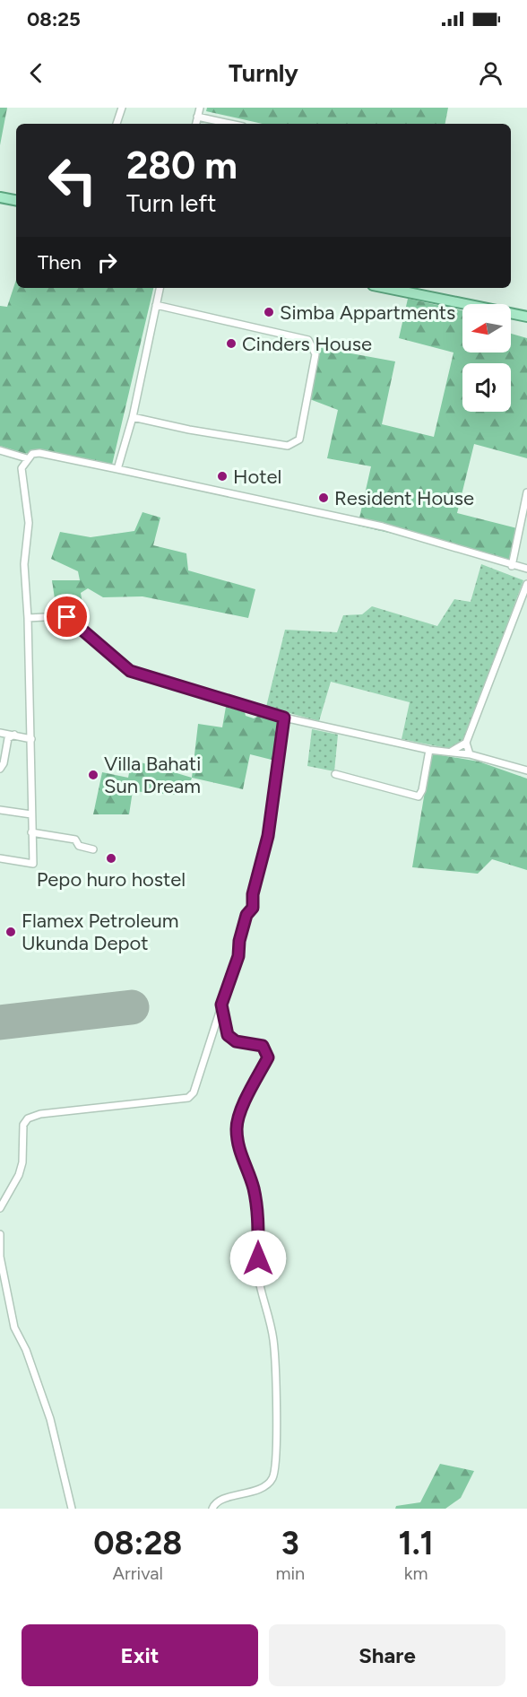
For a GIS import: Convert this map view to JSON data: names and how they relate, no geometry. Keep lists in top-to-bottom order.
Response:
{
  "places": [
    "Simba Appartments",
    "Cinders House",
    "Hotel",
    "Resident House",
    "Villa Bahati Sun Dream",
    "Pepo huro hostel",
    "Flamex Petroleum Ukunda Depot"
  ],
  "north": "left",
  "page": {
    "status": "08:25",
    "header": "Turnly",
    "turn": ["280 m", "Turn left"],
    "then": "Then",
    "eta": [
      "08:28",
      "Arrival",
      "3",
      "min",
      "1.1",
      "km"
    ],
    "buttons": ["Exit", "Share"]
  }
}
